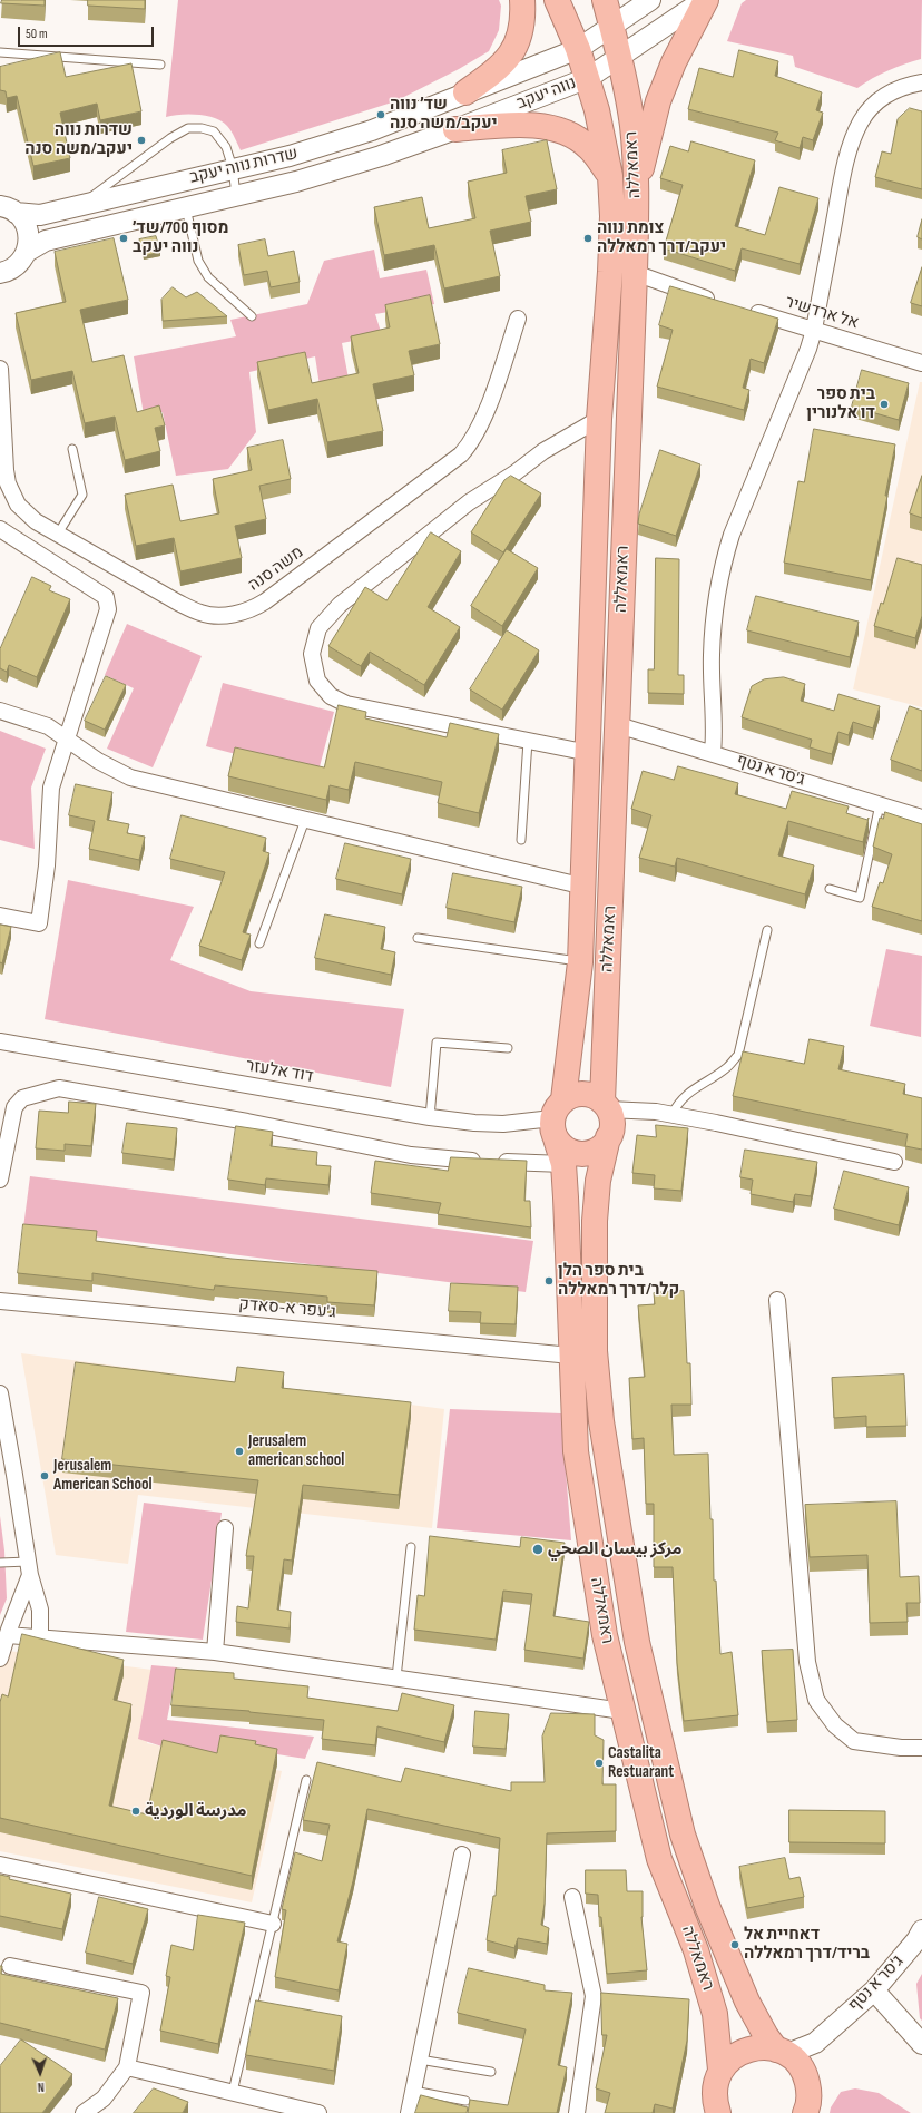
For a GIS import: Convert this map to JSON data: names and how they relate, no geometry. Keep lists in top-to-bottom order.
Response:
{
  "streets": {
    "highway": ["ראמאללה"],
    "street": [
      "נווה יעקב",
      "שדרות נווה יעקב",
      "אל ארדשיר",
      "משה סנה",
      "ג'סר א נטף",
      "דוד אלעזר",
      "ג'עפר א-סאדק"
    ]
  },
  "crossings": [
    ["נווה יעקב", "ראמאללה"],
    ["נווה יעקב", "שדרות נווה יעקב"],
    ["ראמאללה", "ג'סר א נטף"],
    ["ראמאללה", "דוד אלעזר"],
    ["ראמאללה", "ג'עפר א-סאדק"]
  ],
  "places": [
    "שד׳ נווה יעקב/משה סנה",
    "שדרות נווה יעקב/משה סנה",
    "מסוף 700/שד׳ נווה יעקב",
    "צומת נווה יעקב/דרך רמאללה",
    "בית ספר דו אלנורין",
    "בית ספר הלן קלר/דרך רמאללה",
    "Jerusalem american school",
    "Jerusalem American School",
    "مركز بيسان الصحي",
    "Castalita Restuarant",
    "مدرسة الوردية",
    "דאחיית אל בריד/דרך רמאללה"
  ],
  "scale_bar": "50 m",
  "north": "bottom"
}
